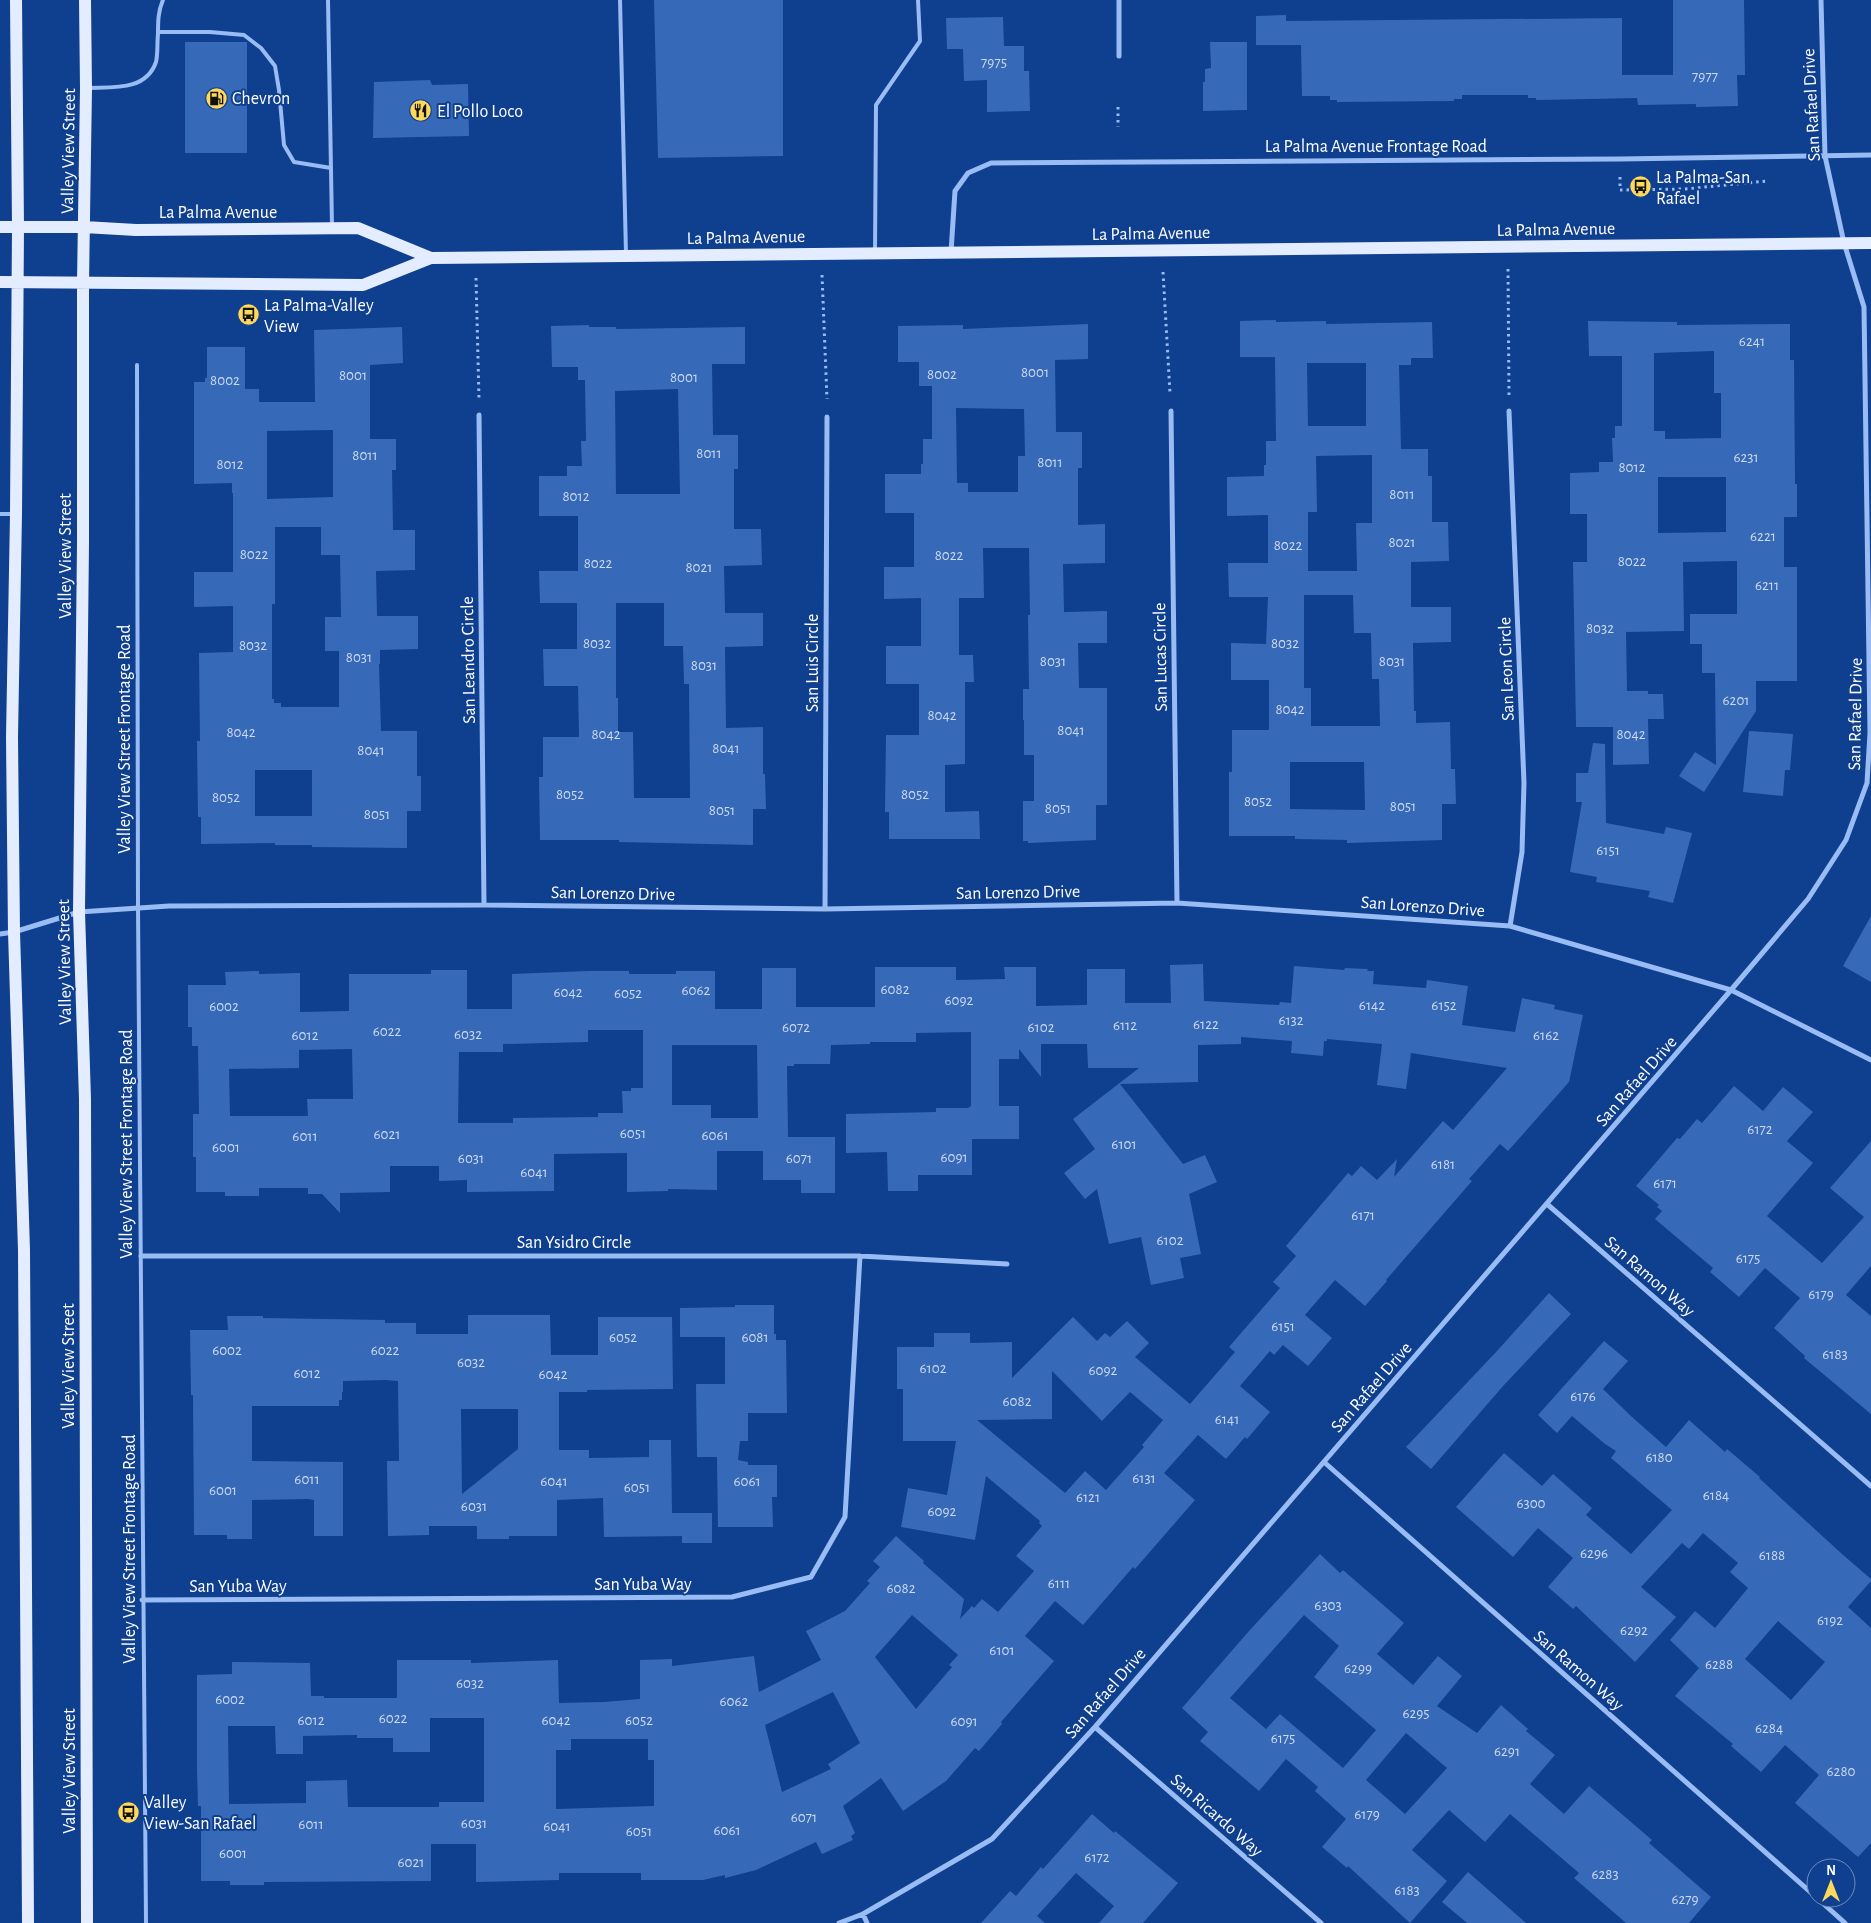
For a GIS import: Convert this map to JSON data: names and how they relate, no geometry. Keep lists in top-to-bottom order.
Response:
{
  "streets": {
    "main road": ["Valley View Street", "La Palma Avenue"],
    "street": [
      "San Rafael Drive",
      "La Palma Avenue Frontage Road",
      "San Lucas Circle",
      "San Leandro Circle",
      "San Luis Circle",
      "San Leon Circle",
      "San Lorenzo Drive",
      "San Ysidro Circle",
      "San Ramon Way",
      "San Yuba Way",
      "San Ricardo Way"
    ],
    "lane": ["Valley View Street Frontage Road"]
  },
  "crossings": [
    ["San Rafael Drive", "La Palma Avenue Frontage Road"],
    ["San Rafael Drive", "La Palma Avenue"],
    ["San Rafael Drive", "San Lorenzo Drive"],
    ["San Rafael Drive", "San Ramon Way"],
    ["San Rafael Drive", "San Ricardo Way"],
    ["La Palma Avenue Frontage Road", "La Palma Avenue"],
    ["Valley View Street", "La Palma Avenue"],
    ["Valley View Street", "San Lorenzo Drive"],
    ["San Lucas Circle", "San Lorenzo Drive"],
    ["San Leandro Circle", "San Lorenzo Drive"],
    ["San Luis Circle", "San Lorenzo Drive"],
    ["San Leon Circle", "San Lorenzo Drive"],
    ["Valley View Street Frontage Road", "San Lorenzo Drive"],
    ["Valley View Street Frontage Road", "San Ysidro Circle"],
    ["Valley View Street Frontage Road", "San Yuba Way"],
    ["San Ysidro Circle", "San Yuba Way"]
  ],
  "places": {
    "fuel station": ["Chevron"],
    "restaurant": ["El Pollo Loco"],
    "bus stop": ["La Palma-San Rafael", "La Palma-Valley View", "Valley View-San Rafael"]
  },
  "house_numbers": [
    "7975",
    "7977",
    "6241",
    "8001",
    "8002",
    "8001",
    "8001",
    "8002",
    "8011",
    "8011",
    "6231",
    "8011",
    "8012",
    "8012",
    "8011",
    "8012",
    "6221",
    "8021",
    "8022",
    "8022",
    "8022",
    "8022",
    "8022",
    "8021",
    "6211",
    "8032",
    "8032",
    "8032",
    "8032",
    "8031",
    "8031",
    "8031",
    "8031",
    "6201",
    "8042",
    "8042",
    "8041",
    "8042",
    "8042",
    "8042",
    "8041",
    "8041",
    "8052",
    "8052",
    "8052",
    "8052",
    "8051",
    "8051",
    "8051",
    "8051",
    "6151",
    "6082",
    "6062",
    "6042",
    "6052",
    "6092",
    "6142",
    "6152",
    "6002",
    "6132",
    "6122",
    "6112",
    "6072",
    "6102",
    "6022",
    "6032",
    "6012",
    "6162",
    "6172",
    "6051",
    "6021",
    "6061",
    "6011",
    "6101",
    "6001",
    "6091",
    "6031",
    "6071",
    "6181",
    "6041",
    "6171",
    "6171",
    "6102",
    "6175",
    "6179",
    "6151",
    "6052",
    "6081",
    "6002",
    "6022",
    "6183",
    "6032",
    "6102",
    "6092",
    "6012",
    "6042",
    "6176",
    "6082",
    "6141",
    "6180",
    "6131",
    "6011",
    "6041",
    "6061",
    "6051",
    "6001",
    "6184",
    "6121",
    "6300",
    "6031",
    "6092",
    "6296",
    "6188",
    "6111",
    "6082",
    "6303",
    "6192",
    "6292",
    "6101",
    "6288",
    "6299",
    "6032",
    "6002",
    "6062",
    "6295",
    "6022",
    "6012",
    "6042",
    "6052",
    "6091",
    "6284",
    "6175",
    "6291",
    "6280",
    "6179",
    "6071",
    "6031",
    "6011",
    "6041",
    "6061",
    "6051",
    "6001",
    "6172",
    "6021",
    "6283",
    "6183",
    "6279"
  ],
  "north": "top"
}
